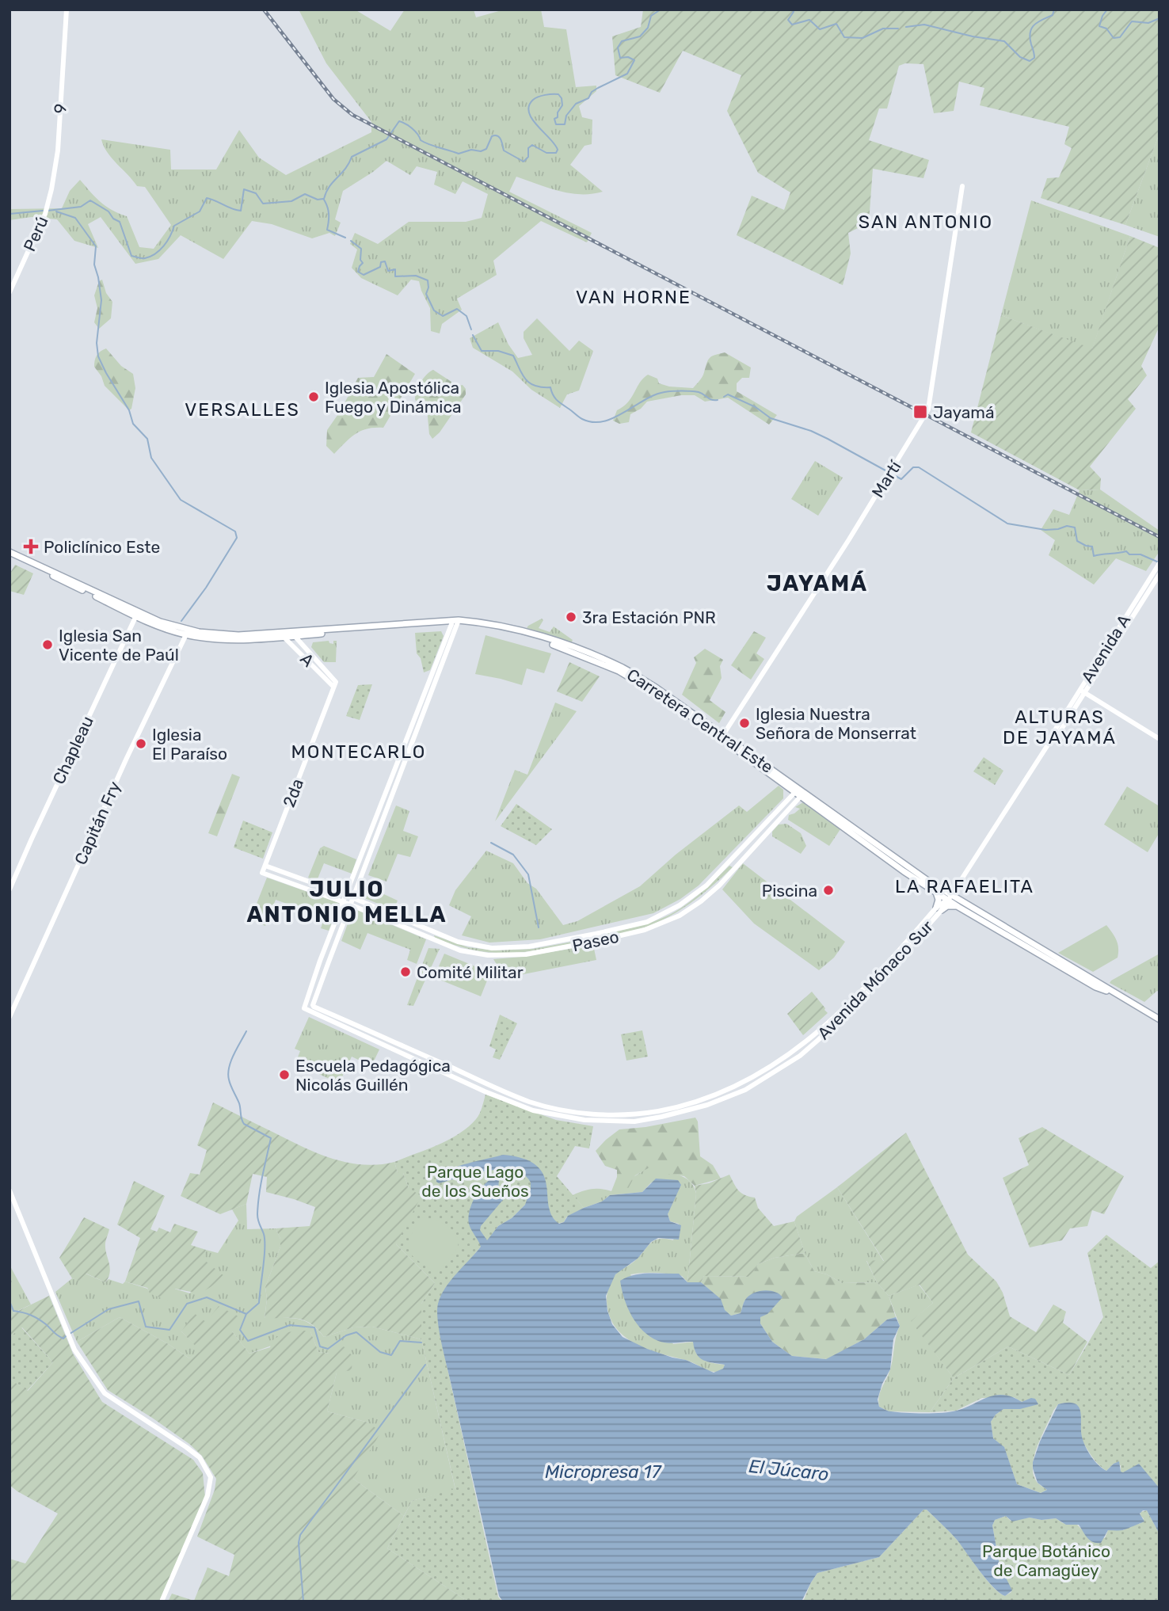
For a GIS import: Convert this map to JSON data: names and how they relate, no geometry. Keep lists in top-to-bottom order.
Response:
{
  "streets": {
    "main road": ["Carretera Central Este"],
    "street": [
      "9",
      "Perú",
      "Martí",
      "Avenida A",
      "A",
      "Chapleau",
      "2da",
      "Capitán Fry",
      "Paseo",
      "Avenida Mónaco Sur"
    ]
  },
  "crossings": [
    ["9", "Perú"],
    ["Martí", "Carretera Central Este"],
    ["Avenida A", "Carretera Central Este"],
    ["Avenida A", "Avenida Mónaco Sur"],
    ["A", "Carretera Central Este"],
    ["A", "2da"],
    ["Carretera Central Este", "Chapleau"],
    ["Carretera Central Este", "Capitán Fry"],
    ["Carretera Central Este", "Paseo"],
    ["Carretera Central Este", "Avenida Mónaco Sur"],
    ["2da", "Paseo"],
    ["Paseo", "Avenida Mónaco Sur"]
  ],
  "districts": [
    "SAN ANTONIO",
    "VAN HORNE",
    "VERSALLES",
    "JAYAMÁ",
    "ALTURAS DE JAYAMÁ",
    "MONTECARLO",
    "LA RAFAELITA",
    "JULIO ANTONIO MELLA"
  ],
  "water": ["El Júcaro", "Micropresa 17"],
  "parks": ["Parque Lago de los Sueños", "Parque Botánico de Camagüey"],
  "places": {
    "other": [
      "Iglesia Apostólica Fuego y Dinámica",
      "3ra Estación PNR",
      "Iglesia San Vicente de Paúl",
      "Iglesia Nuestra Señora de Monserrat",
      "Iglesia El Paraíso",
      "Piscina",
      "Comité Militar",
      "Escuela Pedagógica Nicolás Guillén"
    ],
    "transit": ["Jayamá"],
    "health": ["Policlínico Este"]
  }
}
